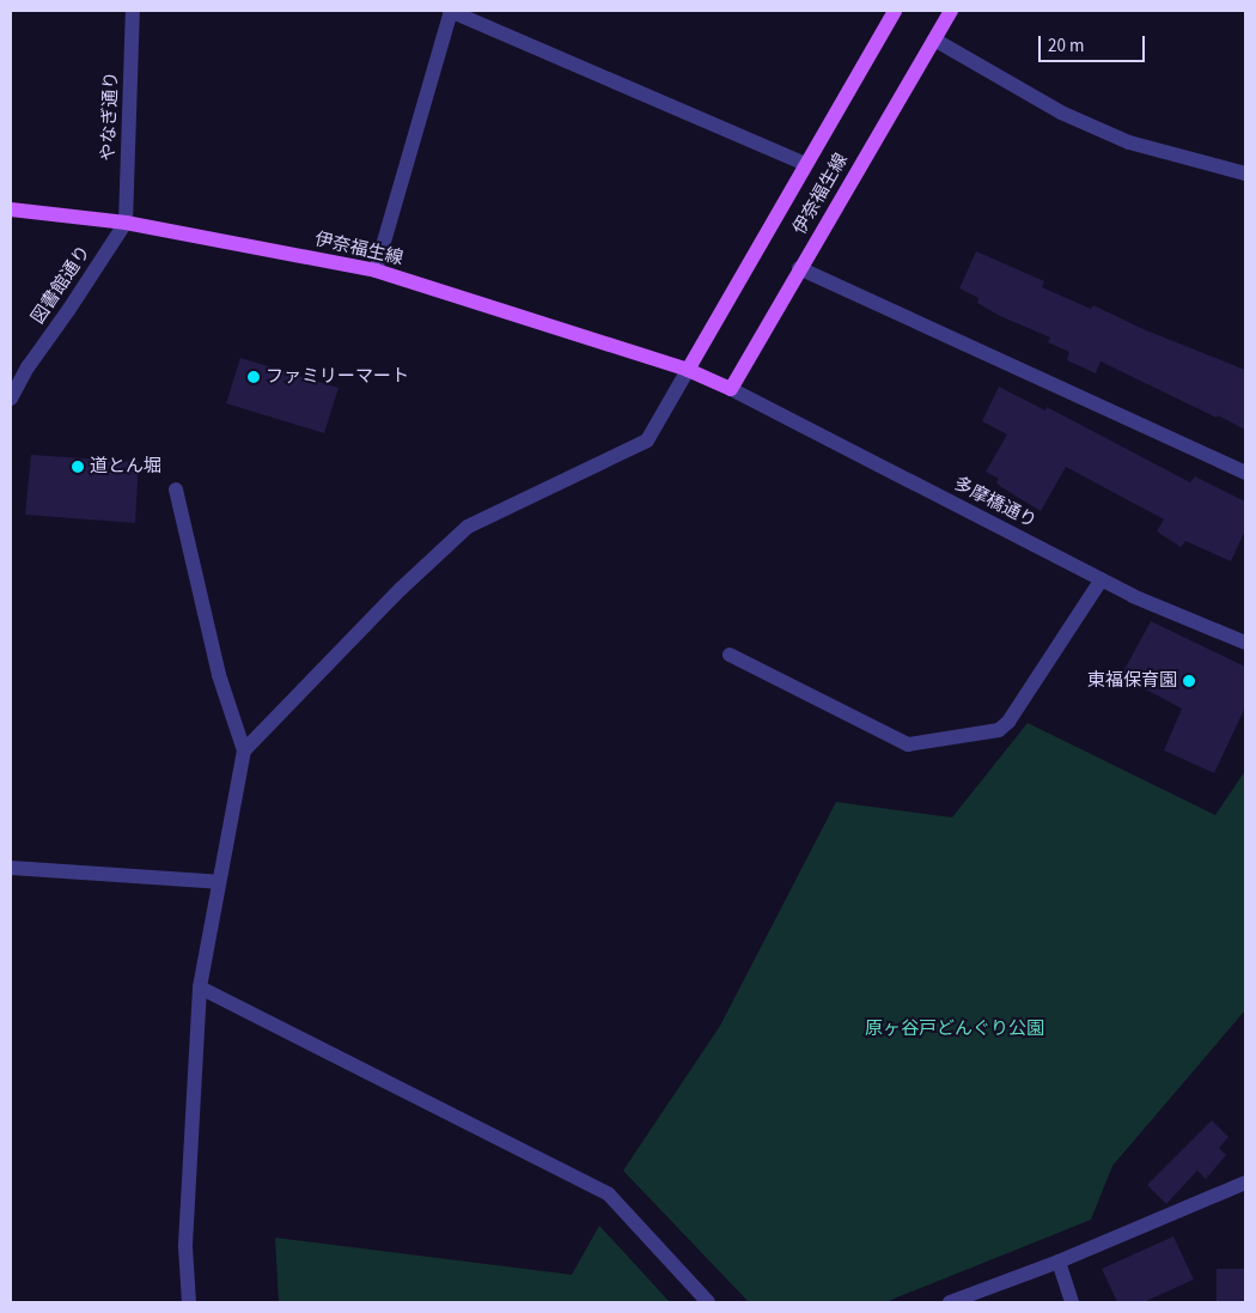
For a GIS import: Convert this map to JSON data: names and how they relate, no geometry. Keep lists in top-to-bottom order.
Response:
{
  "streets": {
    "main road": ["伊奈福生線"],
    "street": ["やなぎ通り", "図書館通り", "多摩橋通り"]
  },
  "crossings": [
    ["やなぎ通り", "伊奈福生線"],
    ["やなぎ通り", "図書館通り"],
    ["伊奈福生線", "図書館通り"],
    ["伊奈福生線", "多摩橋通り"]
  ],
  "parks": ["原ヶ谷戸どんぐり公園"],
  "places": ["ファミリーマート", "道とん堀", "東福保育園"],
  "scale_bar": "20 m"
}
